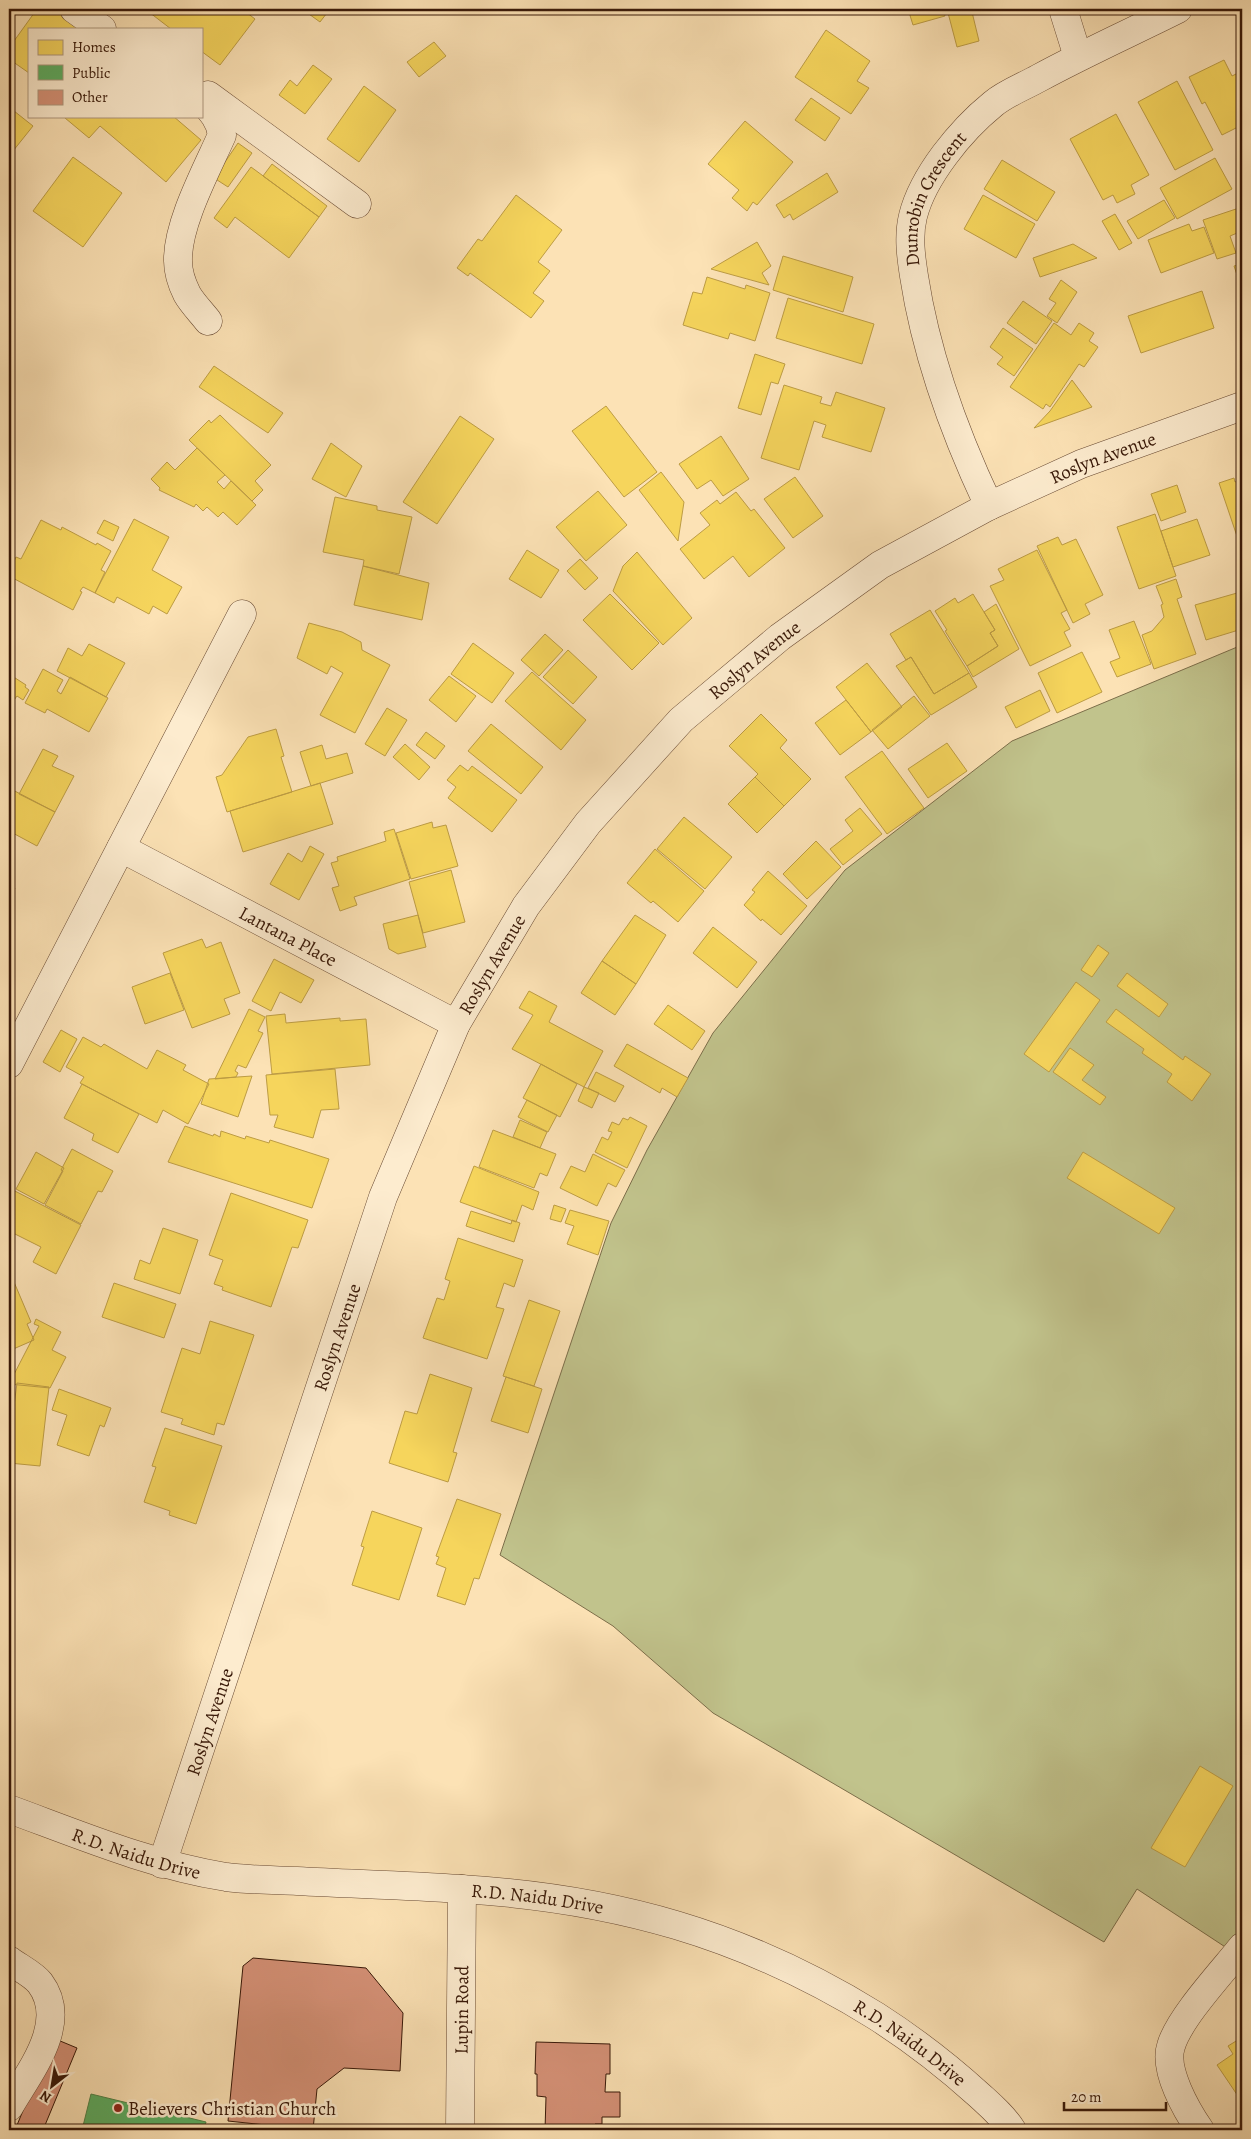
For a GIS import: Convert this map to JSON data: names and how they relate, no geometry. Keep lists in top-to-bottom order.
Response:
{
  "streets": {
    "street": [
      "Dunrobin Crescent",
      "Roslyn Avenue",
      "Lantana Place",
      "R.D. Naidu Drive",
      "Lupin Road"
    ]
  },
  "crossings": [
    ["Dunrobin Crescent", "Roslyn Avenue"],
    ["Roslyn Avenue", "Lantana Place"],
    ["Roslyn Avenue", "R.D. Naidu Drive"],
    ["R.D. Naidu Drive", "Lupin Road"]
  ],
  "places": ["Believers Christian Church"],
  "legend": ["Homes", "Public", "Other"],
  "scale_bar": "20 m",
  "north": "bottom left"
}
